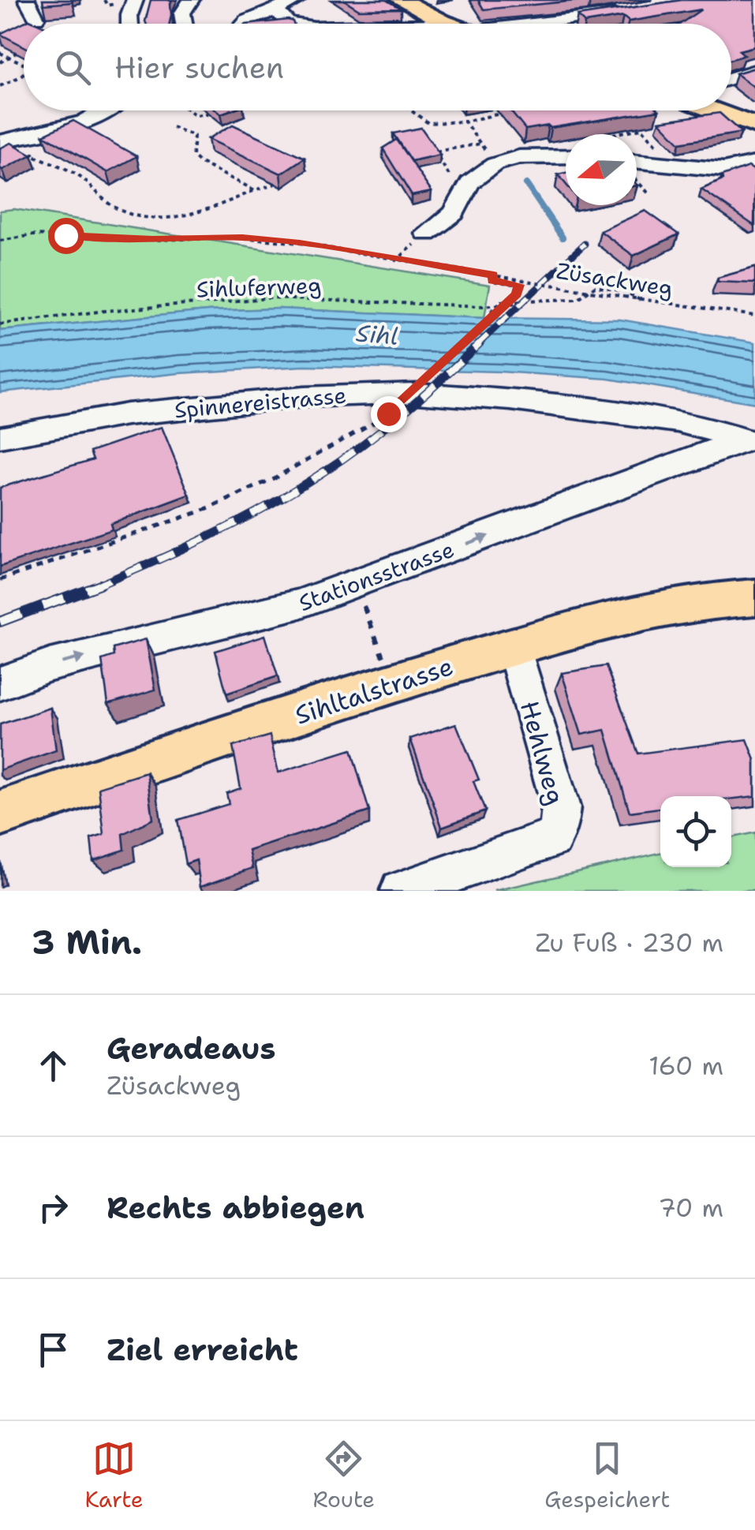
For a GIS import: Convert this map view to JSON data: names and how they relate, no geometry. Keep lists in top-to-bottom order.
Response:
{
  "streets": {
    "main road": ["Sihltalstrasse"],
    "street": ["Spinnereistrasse", "Stationsstrasse", "Hehlweg"],
    "path": ["Züsackweg", "Sihluferweg"]
  },
  "crossings": [
    ["Spinnereistrasse", "Stationsstrasse"],
    ["Sihltalstrasse", "Hehlweg"]
  ],
  "one_way": ["Stationsstrasse"],
  "water": ["Sihl"],
  "north": "left",
  "page": {
    "search": "Hier suchen",
    "heading": ["3 Min.", "Zu Fuß · 230 m"],
    "list": [
      ["Geradeaus", "Züsackweg", "160 m"],
      ["Rechts abbiegen", "70 m"],
      "Ziel erreicht"
    ],
    "nav": ["Karte", "Route", "Gespeichert"]
  }
}
